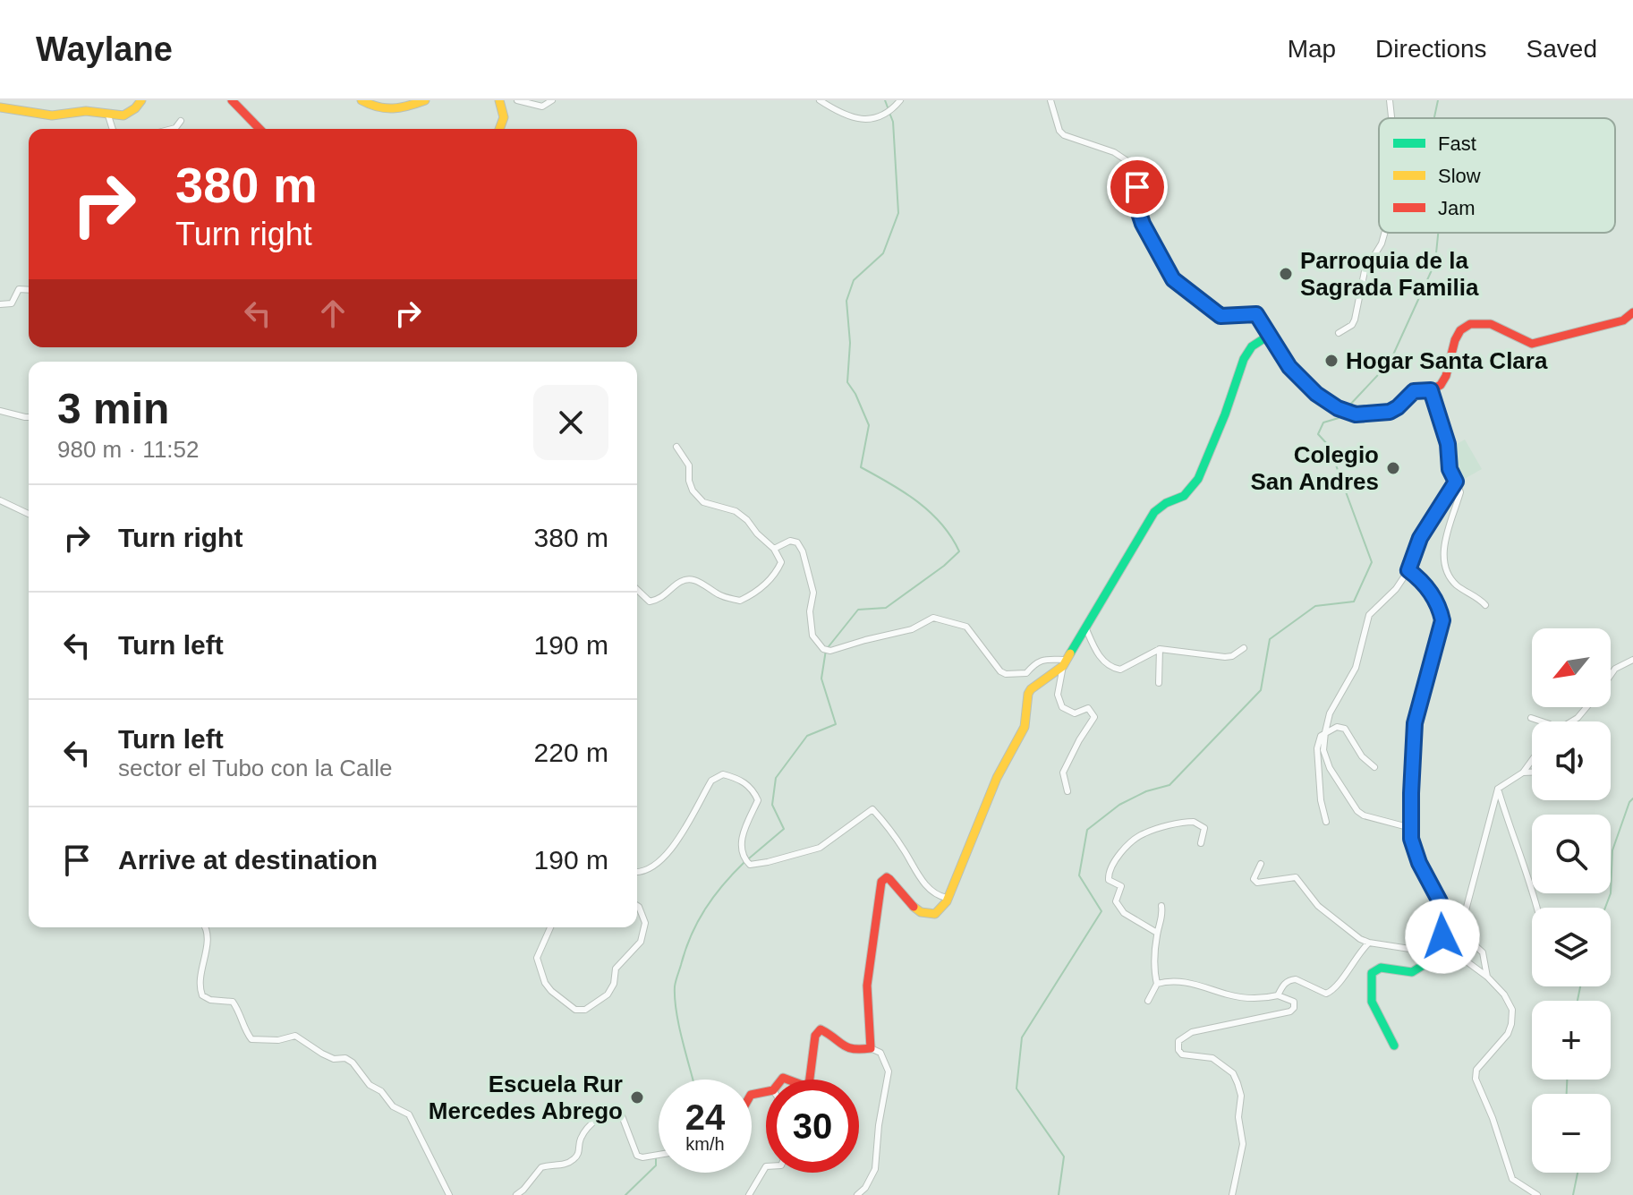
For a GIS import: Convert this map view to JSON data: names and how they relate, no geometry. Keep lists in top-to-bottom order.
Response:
{
  "places": [
    "Parroquia de la Sagrada Familia",
    "Hogar Santa Clara",
    "Colegio San Andres",
    "Escuela Rur Mercedes Abrego"
  ],
  "legend": ["Fast", "Slow", "Jam"],
  "north": "bottom left",
  "page": {
    "header": "Waylane",
    "nav": ["Map", "Directions", "Saved"],
    "turn": ["380 m", "Turn right"],
    "heading": ["3 min", "980 m · 11:52"],
    "list": [
      {
        "name": "Turn right",
        "value": "380 m"
      },
      {
        "name": "Turn left",
        "value": "190 m"
      },
      {
        "name": "Turn left",
        "note": "sector el Tubo con la Calle",
        "value": "220 m"
      },
      {
        "name": "Arrive at destination",
        "value": "190 m"
      }
    ],
    "map_buttons": ["+", "−"],
    "speed": "24 km/h",
    "limit": "30"
  }
}
